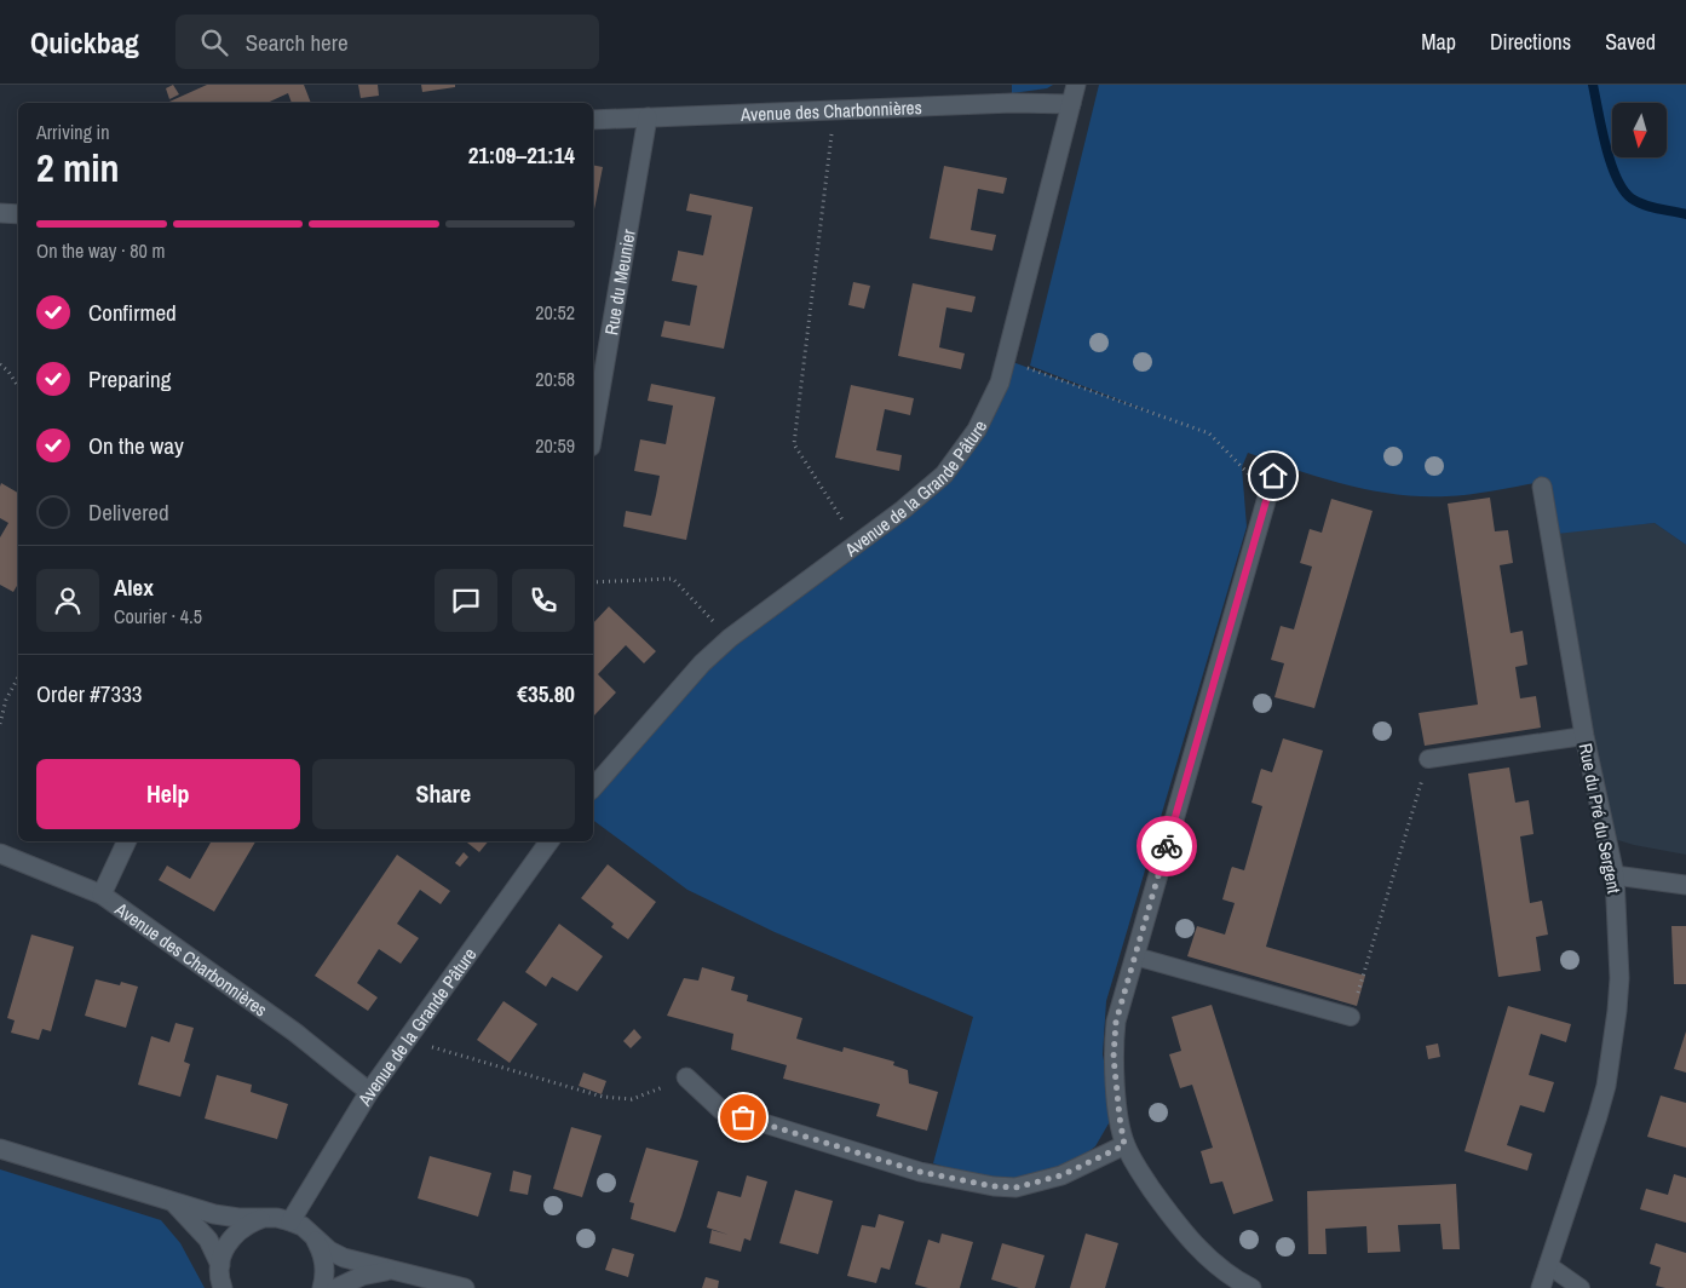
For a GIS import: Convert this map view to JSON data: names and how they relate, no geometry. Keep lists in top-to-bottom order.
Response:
{
  "streets": {
    "street": [
      "Avenue des Charbonnières",
      "Rue du Meunier",
      "Avenue de la Grande Pâture",
      "Rue du Pré du Sergent"
    ]
  },
  "crossings": [
    ["Avenue des Charbonnières", "Rue du Meunier"],
    ["Avenue des Charbonnières", "Avenue de la Grande Pâture"]
  ],
  "north": "bottom",
  "page": {
    "header": "Quickbag",
    "search": "Search here",
    "nav": ["Map", "Directions", "Saved"],
    "heading": ["2 min", "Arriving in", "21:09–21:14"],
    "panel": [
      "Alex",
      "Courier · 4.5",
      "Order #7333",
      "€35.80"
    ],
    "bar": "On the way · 80 m",
    "list": [
      ["Confirmed", "20:52"],
      ["Preparing", "20:58"],
      ["On the way", "20:59"],
      "Delivered"
    ],
    "buttons": ["Help", "Share"]
  }
}
